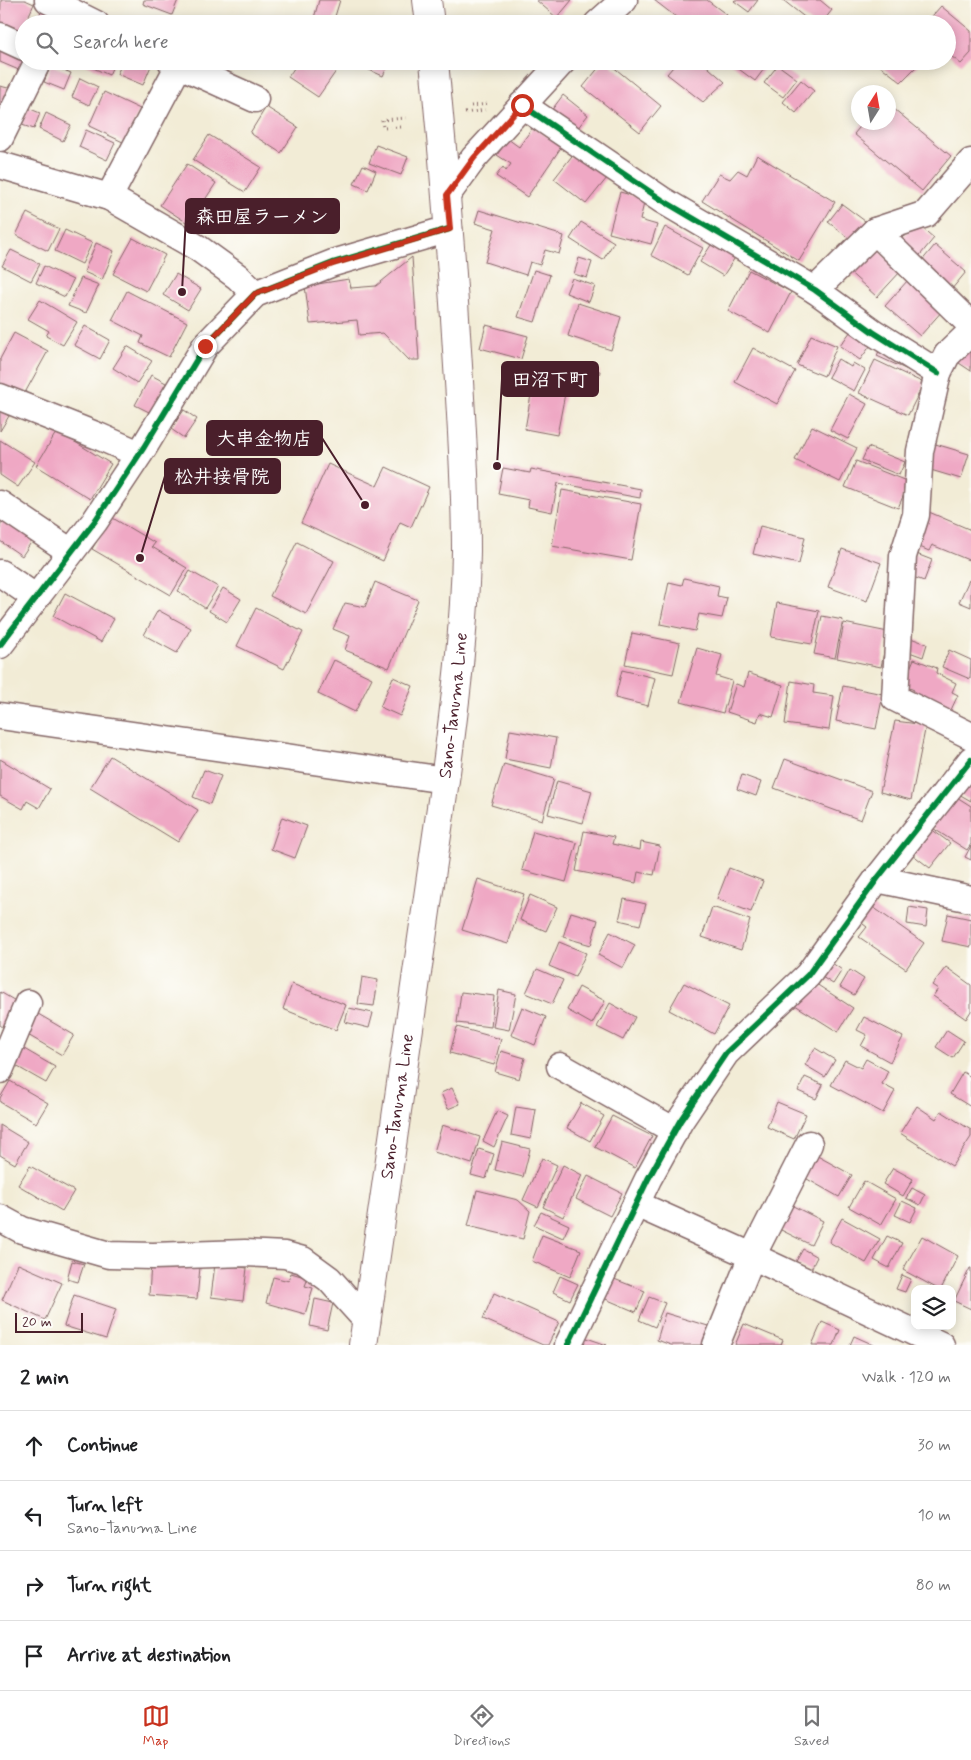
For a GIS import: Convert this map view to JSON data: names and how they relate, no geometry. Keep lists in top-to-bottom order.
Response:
{
  "streets": {
    "main road": ["Sano-Tanuma Line"]
  },
  "places": [
    "森田屋ラーメン",
    "田沼下町",
    "大串金物店",
    "松井接骨院"
  ],
  "scale_bar": "20 m",
  "north": "top",
  "page": {
    "search": "Search here",
    "scale": "20 m",
    "heading": ["2 min", "Walk · 120 m"],
    "list": [
      ["Continue", "30 m"],
      ["Turn left", "Sano-Tanuma Line", "10 m"],
      ["Turn right", "80 m"],
      "Arrive at destination"
    ],
    "nav": ["Map", "Directions", "Saved"]
  }
}
